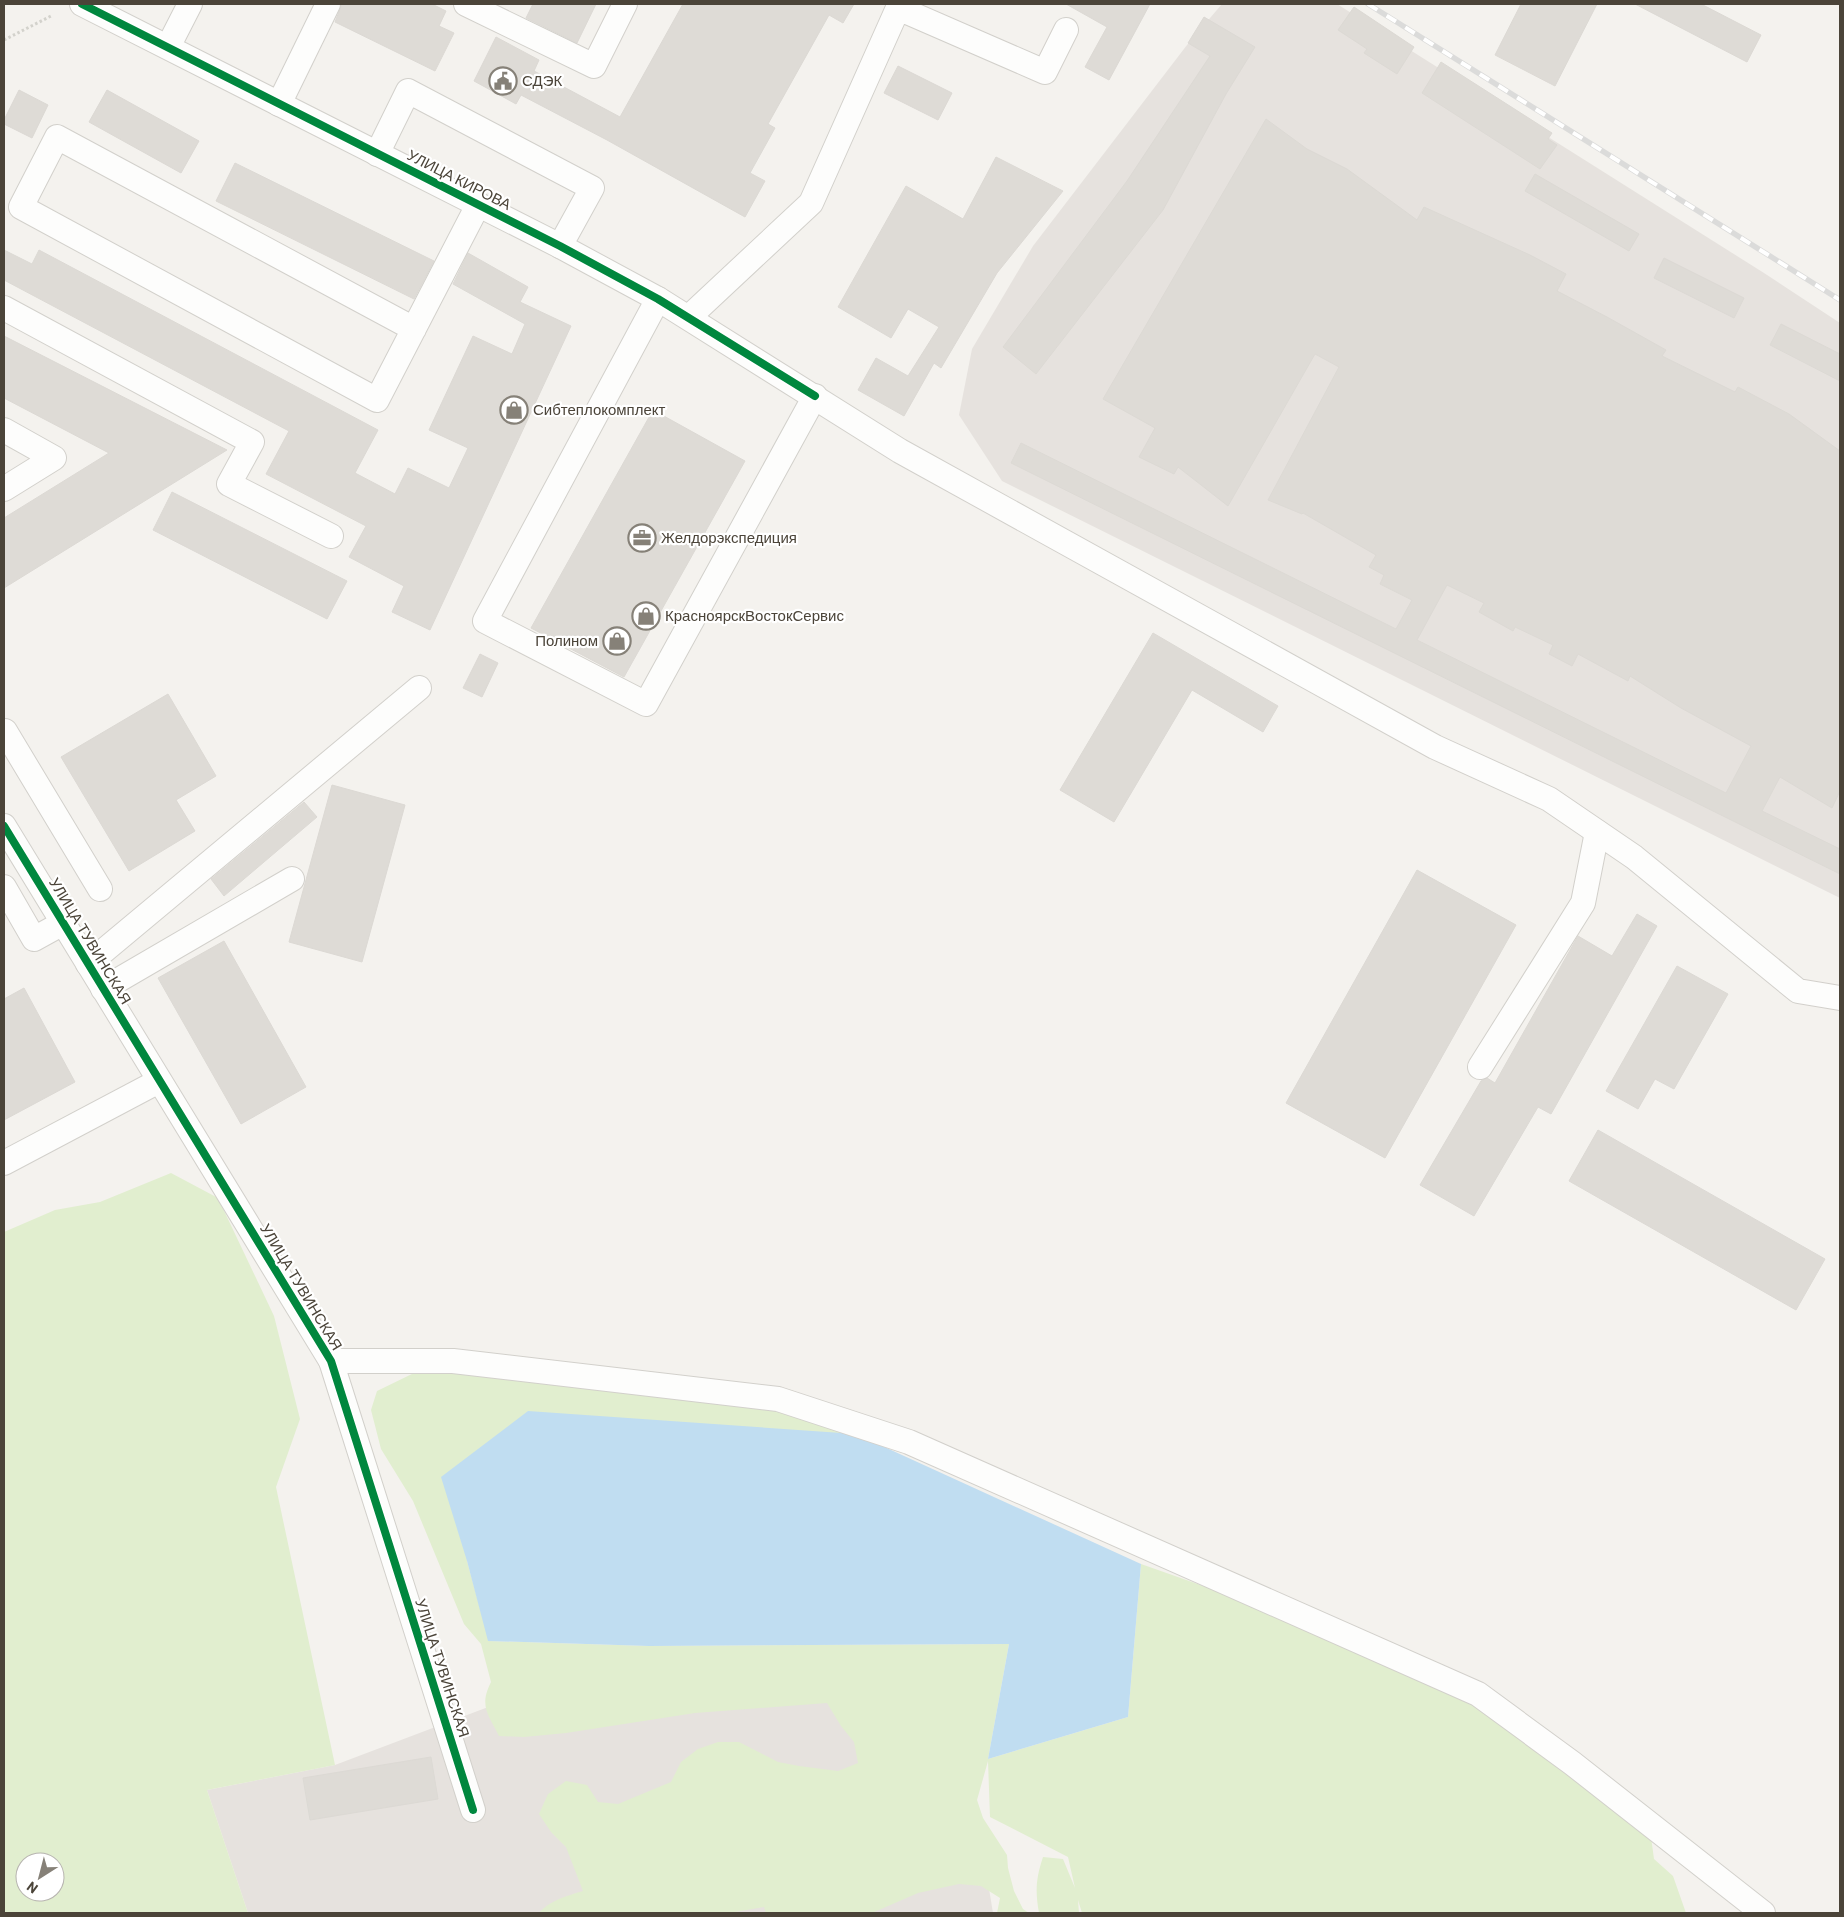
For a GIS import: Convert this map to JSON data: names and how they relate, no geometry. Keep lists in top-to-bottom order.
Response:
{
  "streets": {
    "street": ["УЛИЦА КИРОВА", "УЛИЦА ТУВИНСКАЯ"]
  },
  "places": {
    "public building": ["СДЭК"],
    "shop": ["Сибтеплокомплект", "КрасноярскВостокСервис", "Полином"],
    "office": ["Желдорэкспедиция"]
  },
  "north": "bottom left"
}
